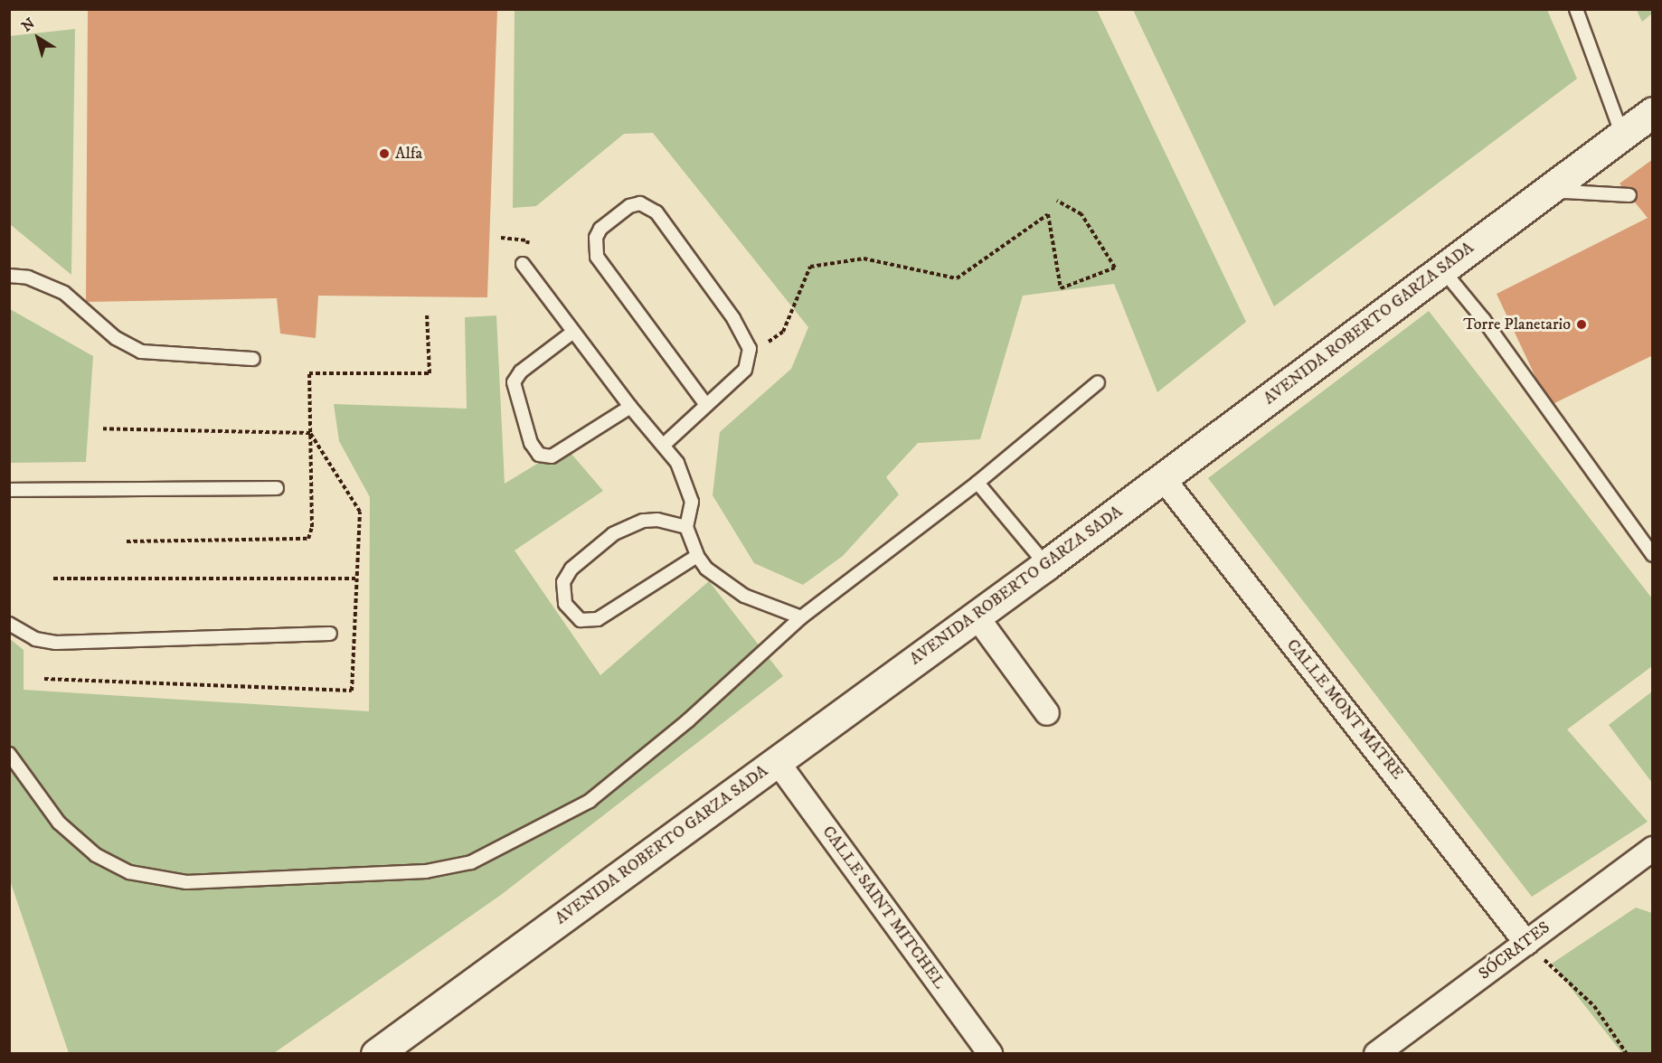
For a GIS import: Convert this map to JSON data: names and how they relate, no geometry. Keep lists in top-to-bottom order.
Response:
{
  "streets": {
    "street": [
      "AVENIDA ROBERTO GARZA SADA",
      "CALLE MONT MATRE",
      "CALLE SAINT MITCHEL",
      "SÓCRATES"
    ]
  },
  "crossings": [
    ["AVENIDA ROBERTO GARZA SADA", "CALLE MONT MATRE"],
    ["AVENIDA ROBERTO GARZA SADA", "CALLE SAINT MITCHEL"],
    ["CALLE MONT MATRE", "SÓCRATES"]
  ],
  "places": ["Alfa", "Torre Planetario"],
  "north": "top left"
}
